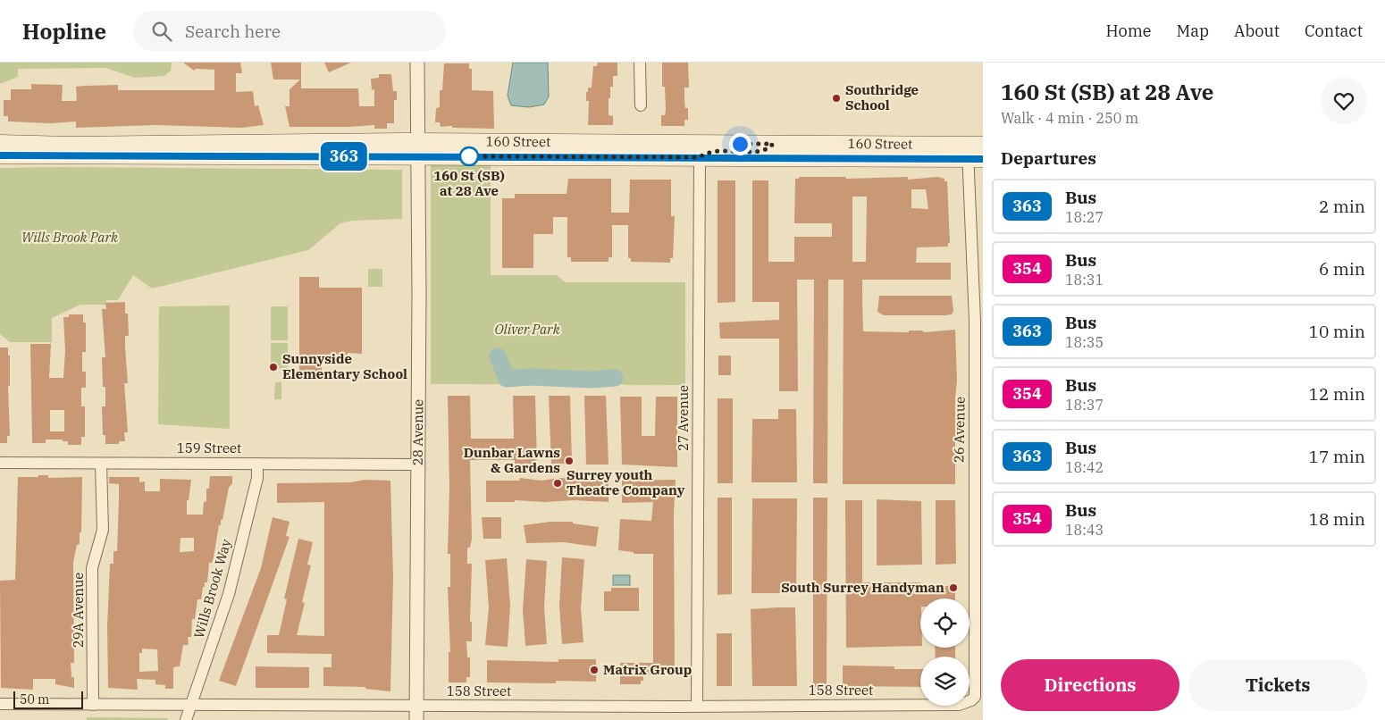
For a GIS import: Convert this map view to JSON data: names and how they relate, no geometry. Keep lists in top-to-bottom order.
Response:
{
  "streets": {
    "main road": ["160 Street"],
    "street": [
      "27 Avenue",
      "26 Avenue",
      "28 Avenue",
      "159 Street",
      "Wills Brook Way",
      "29A Avenue",
      "158 Street"
    ]
  },
  "crossings": [
    ["160 Street", "27 Avenue"],
    ["160 Street", "26 Avenue"],
    ["160 Street", "28 Avenue"],
    ["27 Avenue", "158 Street"],
    ["28 Avenue", "159 Street"],
    ["28 Avenue", "158 Street"],
    ["159 Street", "Wills Brook Way"],
    ["159 Street", "29A Avenue"],
    ["Wills Brook Way", "158 Street"],
    ["29A Avenue", "158 Street"]
  ],
  "parks": ["Wills Brook Park", "Oliver Park"],
  "places": [
    "Southridge School",
    "160 St (SB) at 28 Ave",
    "Sunnyside Elementary School",
    "Dunbar Lawns & Gardens",
    "Surrey youth Theatre Company",
    "South Surrey Handyman",
    "Matrix Group"
  ],
  "lines": ["bus line 363"],
  "scale_bar": "50 m",
  "page": {
    "header": "Hopline",
    "search": "Search here",
    "nav": [
      "Home",
      "Map",
      "About",
      "Contact"
    ],
    "on_map": "363",
    "heading": [
      ["160 St (SB) at 28 Ave", "Walk · 4 min · 250 m"],
      "Departures"
    ],
    "list": [
      {
        "mark": "363",
        "name": "Bus",
        "note": "18:27",
        "value": "2 min"
      },
      {
        "mark": "354",
        "name": "Bus",
        "note": "18:31",
        "value": "6 min"
      },
      {
        "mark": "363",
        "name": "Bus",
        "note": "18:35",
        "value": "10 min"
      },
      {
        "mark": "354",
        "name": "Bus",
        "note": "18:37",
        "value": "12 min"
      },
      {
        "mark": "363",
        "name": "Bus",
        "note": "18:42",
        "value": "17 min"
      },
      {
        "mark": "354",
        "name": "Bus",
        "note": "18:43",
        "value": "18 min"
      }
    ],
    "buttons": ["Directions", "Tickets"],
    "scale": "50 m"
  }
}
